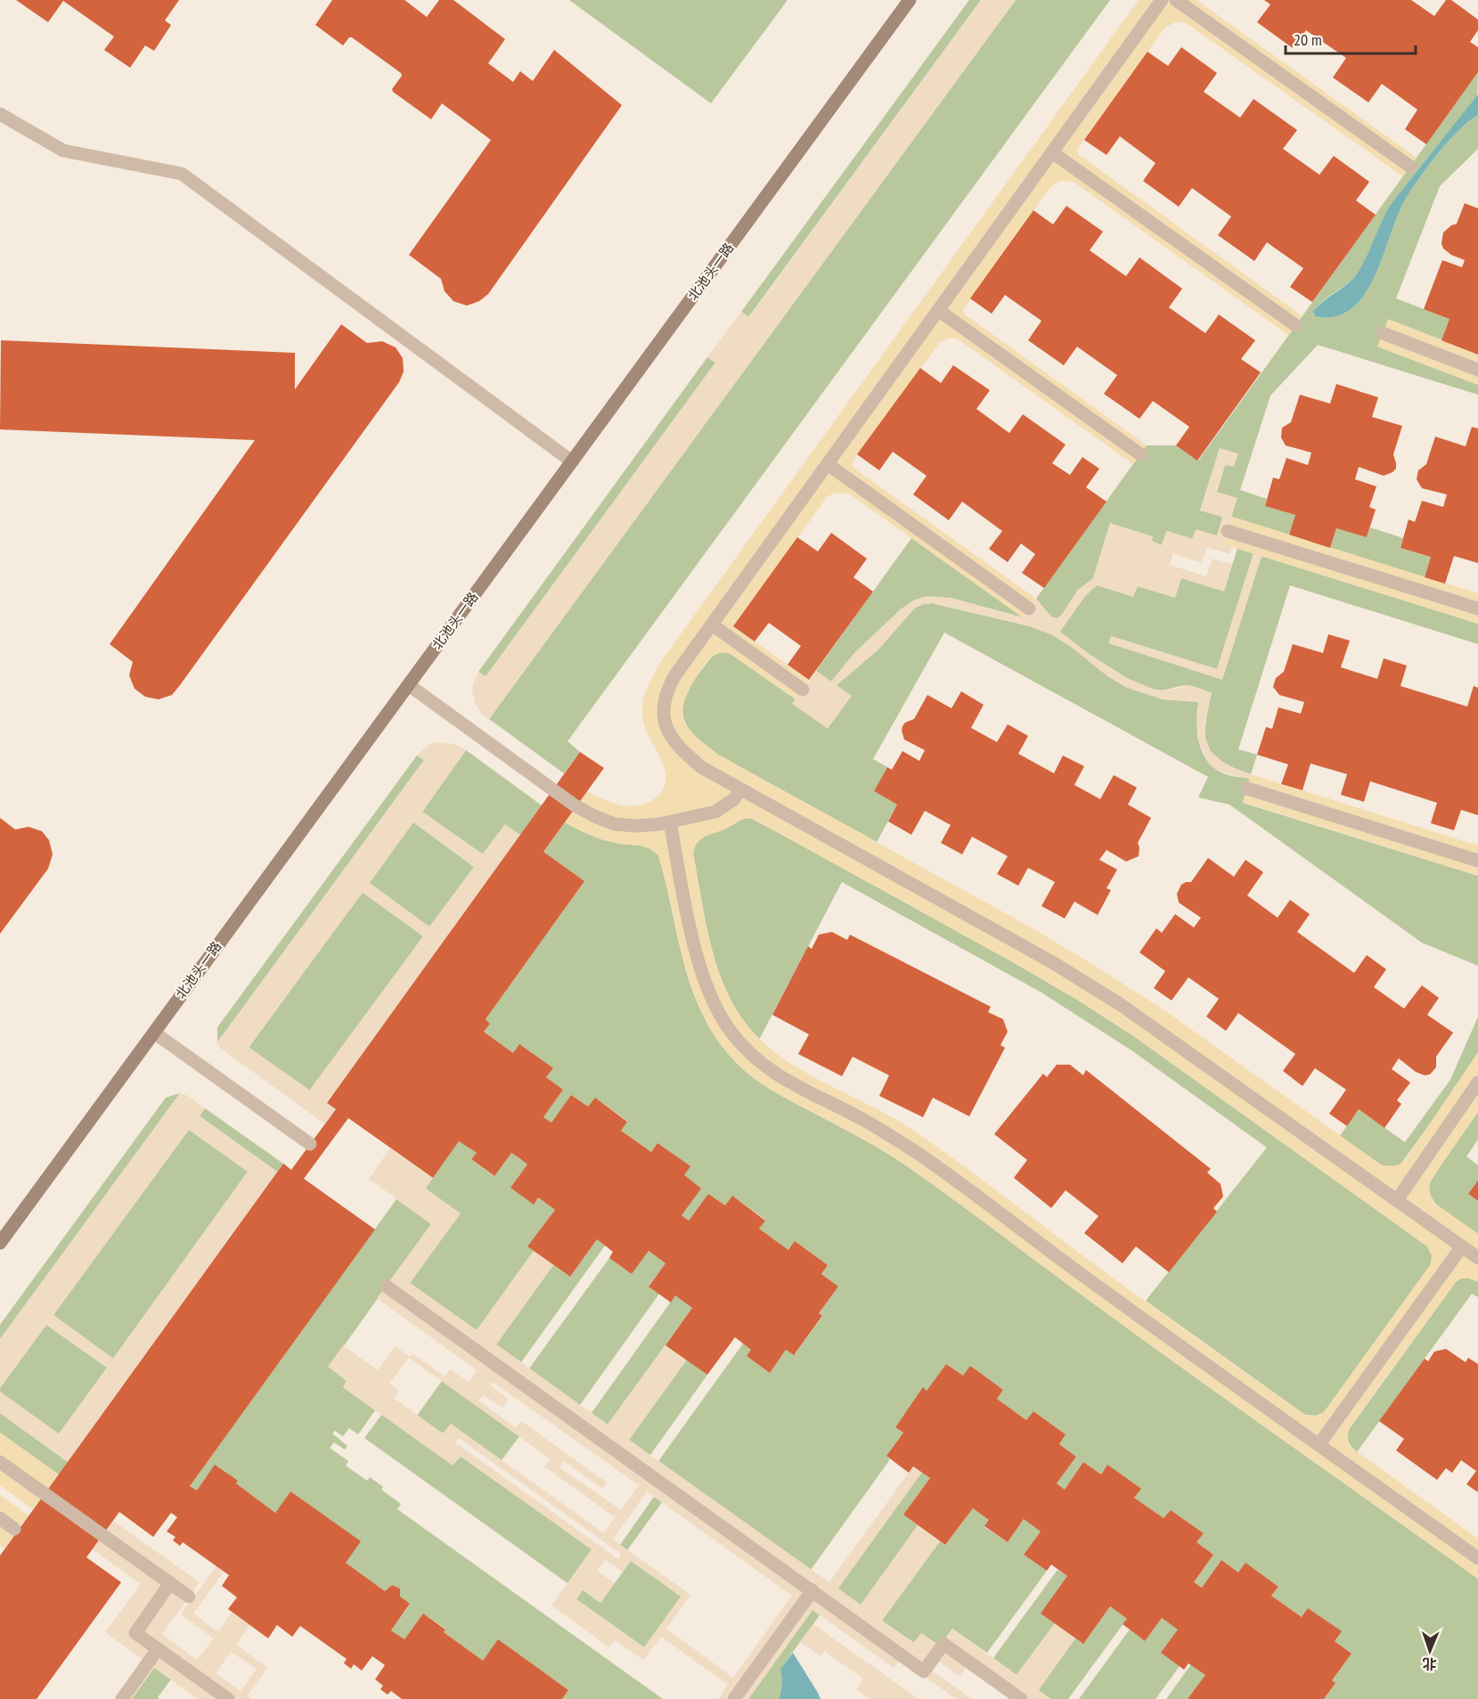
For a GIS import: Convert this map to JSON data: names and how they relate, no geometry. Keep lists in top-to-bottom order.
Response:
{
  "streets": {
    "street": ["北池头一路"]
  },
  "scale_bar": "20 m",
  "north": "bottom"
}
